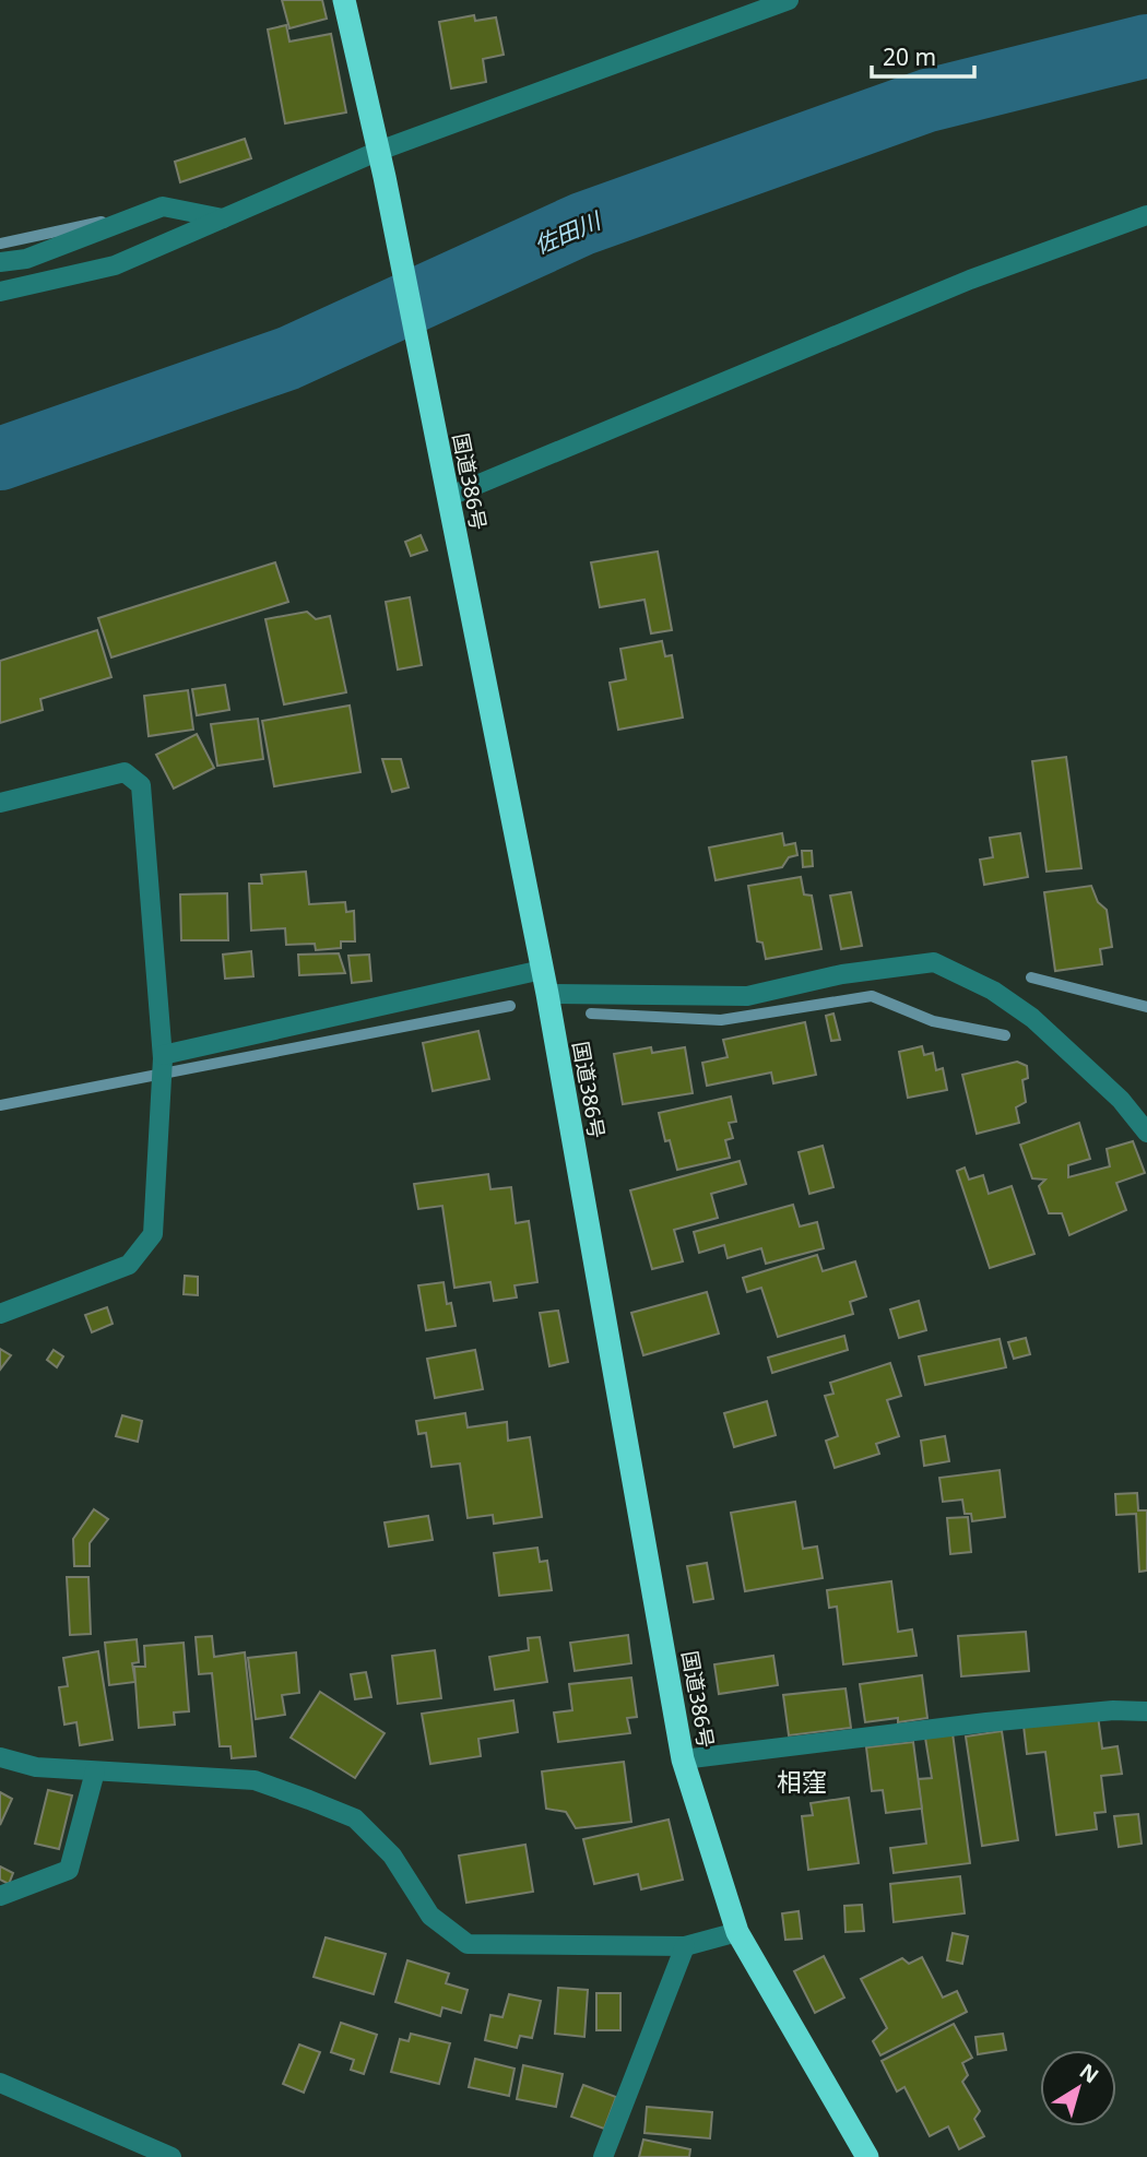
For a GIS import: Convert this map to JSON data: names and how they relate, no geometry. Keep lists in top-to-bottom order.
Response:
{
  "streets": {
    "highway": ["国道386号"]
  },
  "districts": ["相窪"],
  "water": ["佐田川"],
  "scale_bar": "20 m",
  "north": "top right"
}
